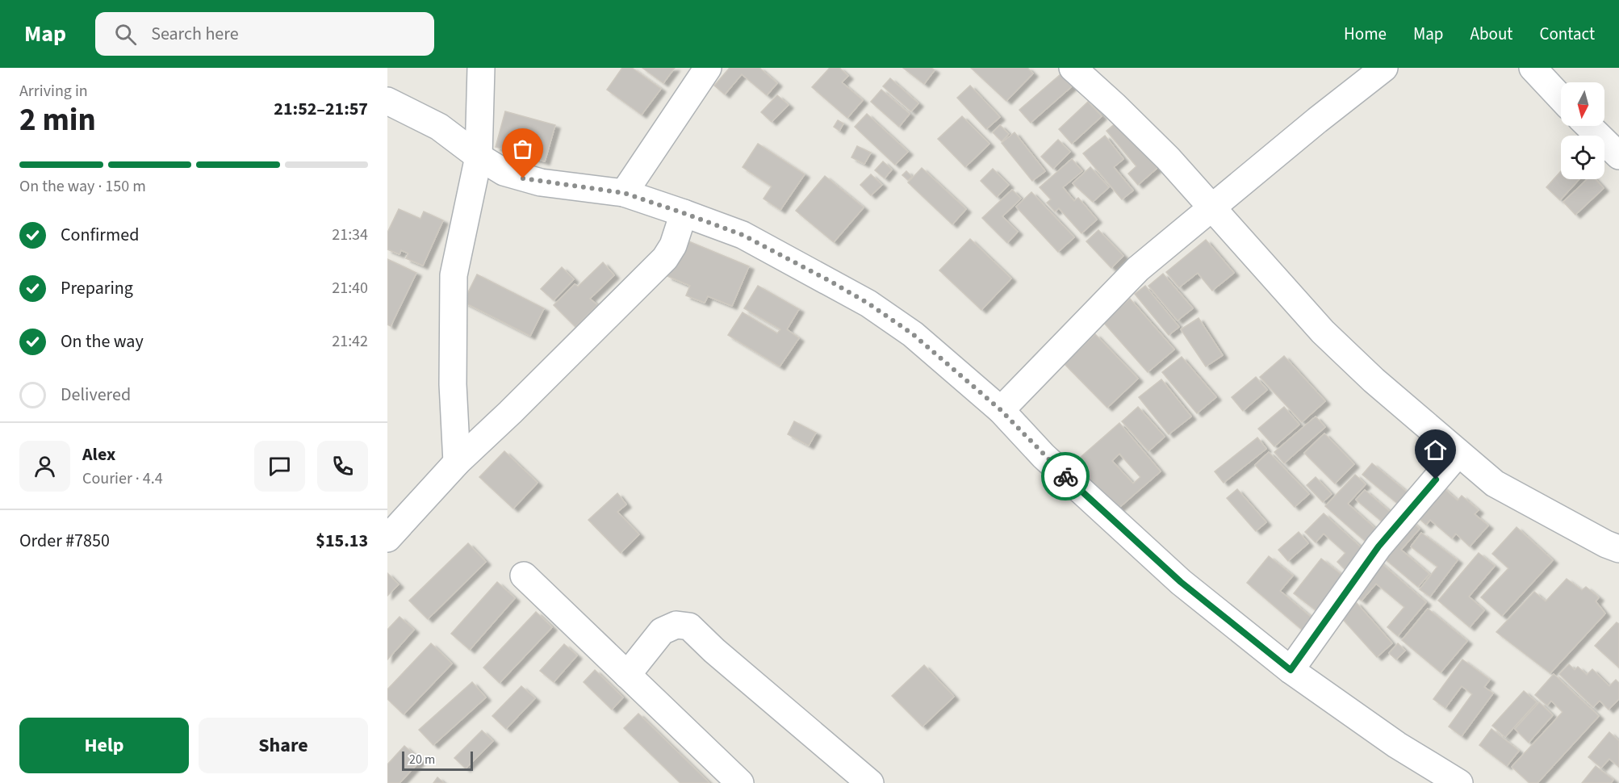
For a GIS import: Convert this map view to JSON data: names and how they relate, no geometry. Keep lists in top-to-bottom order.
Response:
{
  "scale_bar": "20 m",
  "north": "bottom",
  "page": {
    "header": "Map",
    "search": "Search here",
    "nav": [
      "Home",
      "Map",
      "About",
      "Contact"
    ],
    "heading": ["2 min", "Arriving in", "21:52–21:57"],
    "panel": [
      "Alex",
      "Courier · 4.4",
      "Order #7850",
      "$15.13"
    ],
    "bar": "On the way · 150 m",
    "list": [
      ["Confirmed", "21:34"],
      ["Preparing", "21:40"],
      ["On the way", "21:42"],
      "Delivered"
    ],
    "buttons": ["Help", "Share"],
    "scale": "20 m"
  }
}
